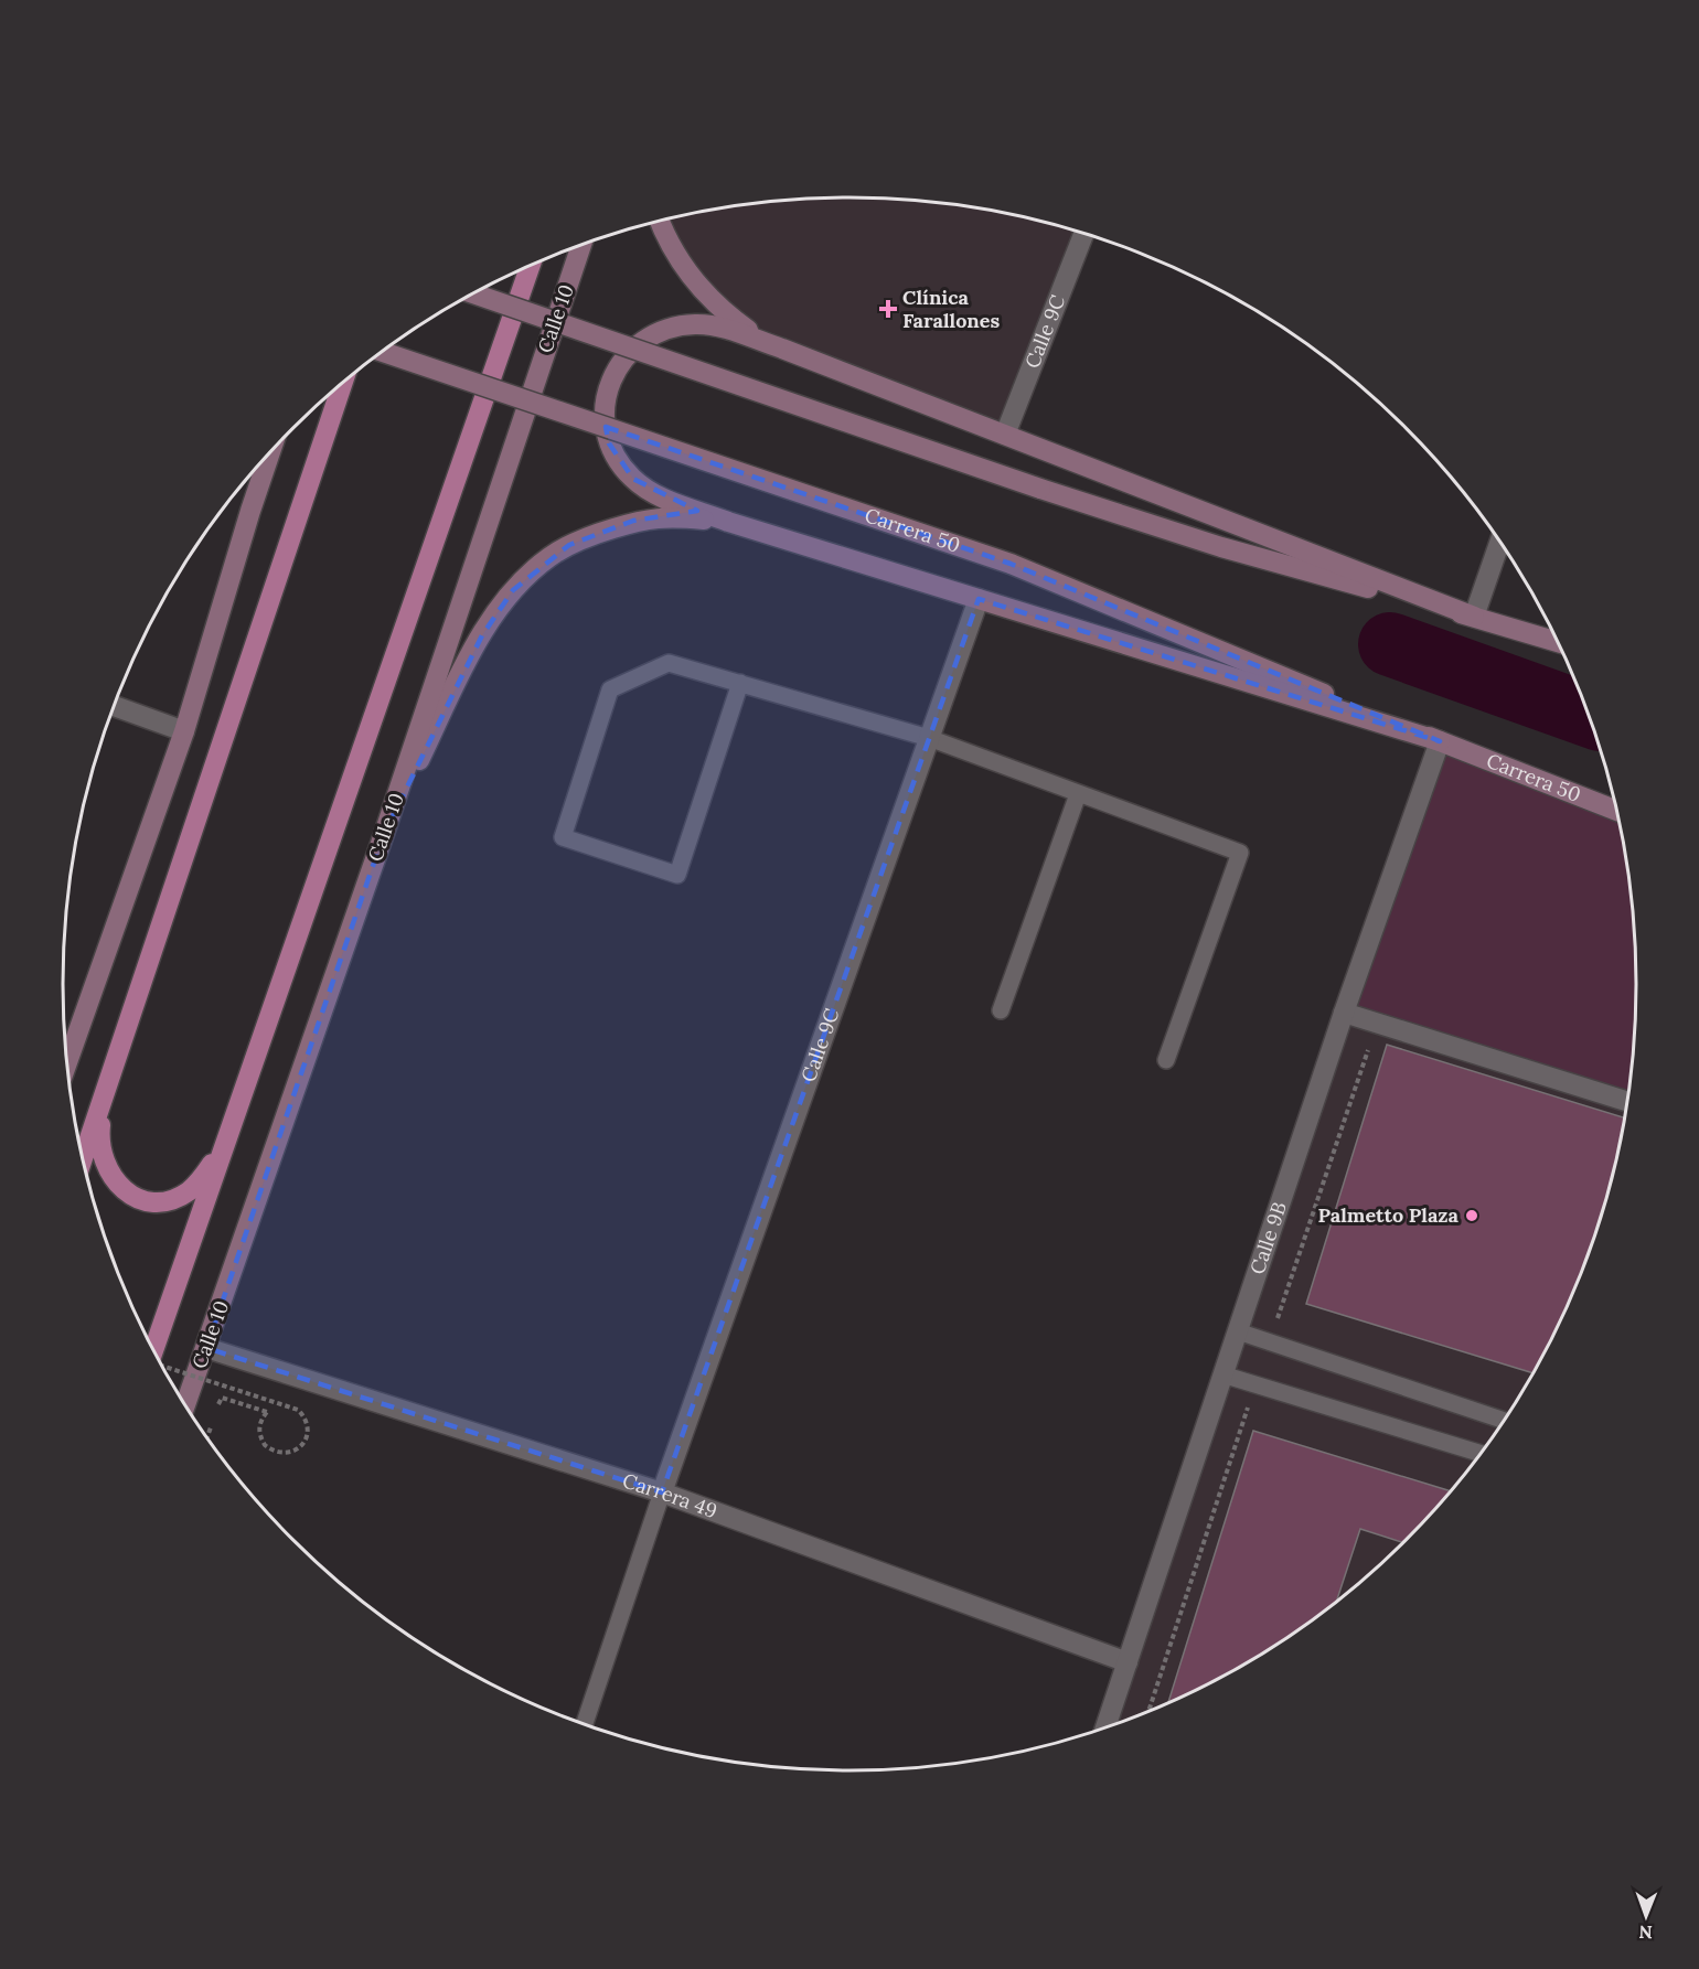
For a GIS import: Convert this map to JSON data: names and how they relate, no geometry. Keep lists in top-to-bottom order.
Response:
{
  "streets": {
    "main road": ["Calle 10"],
    "street": [
      "Calle 9C",
      "Carrera 50",
      "Calle 9B",
      "Carrera 49"
    ]
  },
  "crossings": [
    ["Calle 10", "Carrera 49"],
    ["Calle 9C", "Carrera 50"],
    ["Calle 9C", "Carrera 49"],
    ["Carrera 50", "Calle 9B"],
    ["Calle 9B", "Carrera 49"]
  ],
  "places": {
    "health": ["Clínica Farallones"],
    "other": ["Palmetto Plaza"]
  },
  "north": "bottom"
}
